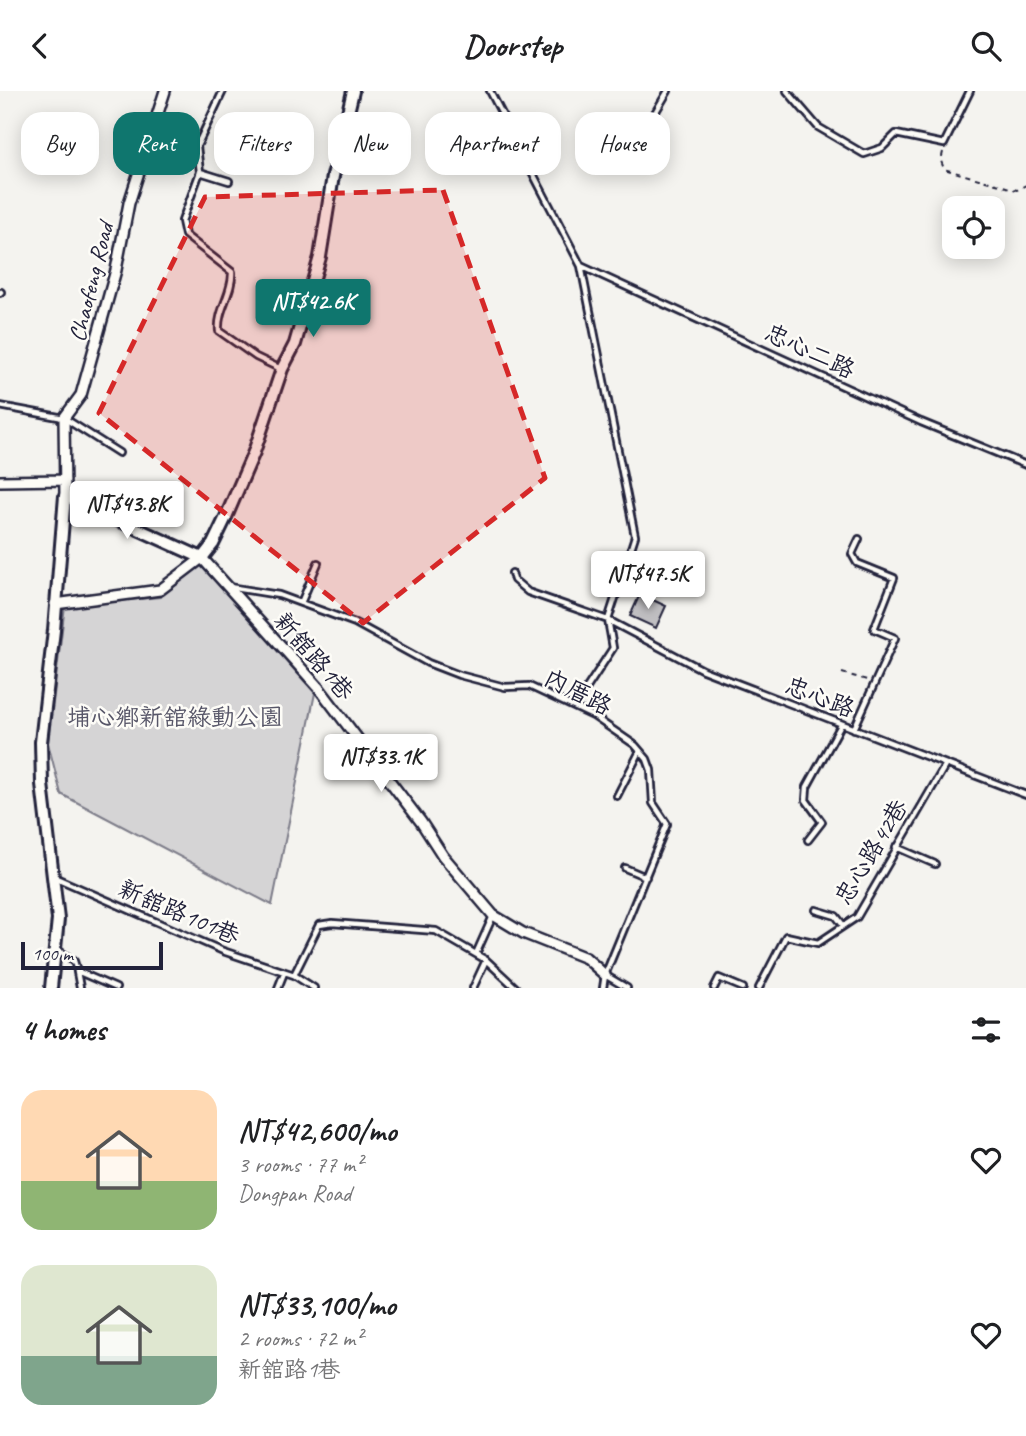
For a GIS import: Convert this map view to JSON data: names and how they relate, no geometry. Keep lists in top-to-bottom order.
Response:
{
  "streets": {
    "street": ["Chaofeng Road", "新舘路1巷"],
    "lane": [
      "忠心二路",
      "內厝路",
      "忠心路",
      "忠心路42巷",
      "新舘路101巷"
    ]
  },
  "crossings": [
    ["新舘路1巷", "內厝路"],
    ["忠心路", "忠心路42巷"]
  ],
  "parks": ["埔心鄉新舘綠動公園"],
  "scale_bar": "100 m",
  "page": {
    "header": "Doorstep",
    "chip": [
      "Buy",
      "Rent",
      "Filters",
      "New",
      "Apartment",
      "House"
    ],
    "price": [
      "NT$42.6K",
      "NT$43.8K",
      "NT$47.5K",
      "NT$33.1K"
    ],
    "scale": "100 m",
    "heading": "4 homes",
    "list": [
      {
        "name": "NT$42,600/mo",
        "note": "3 rooms · 77 m² · Dongpan Road"
      },
      {
        "name": "NT$33,100/mo",
        "note": "2 rooms · 72 m² · 新舘路1巷"
      }
    ]
  }
}
